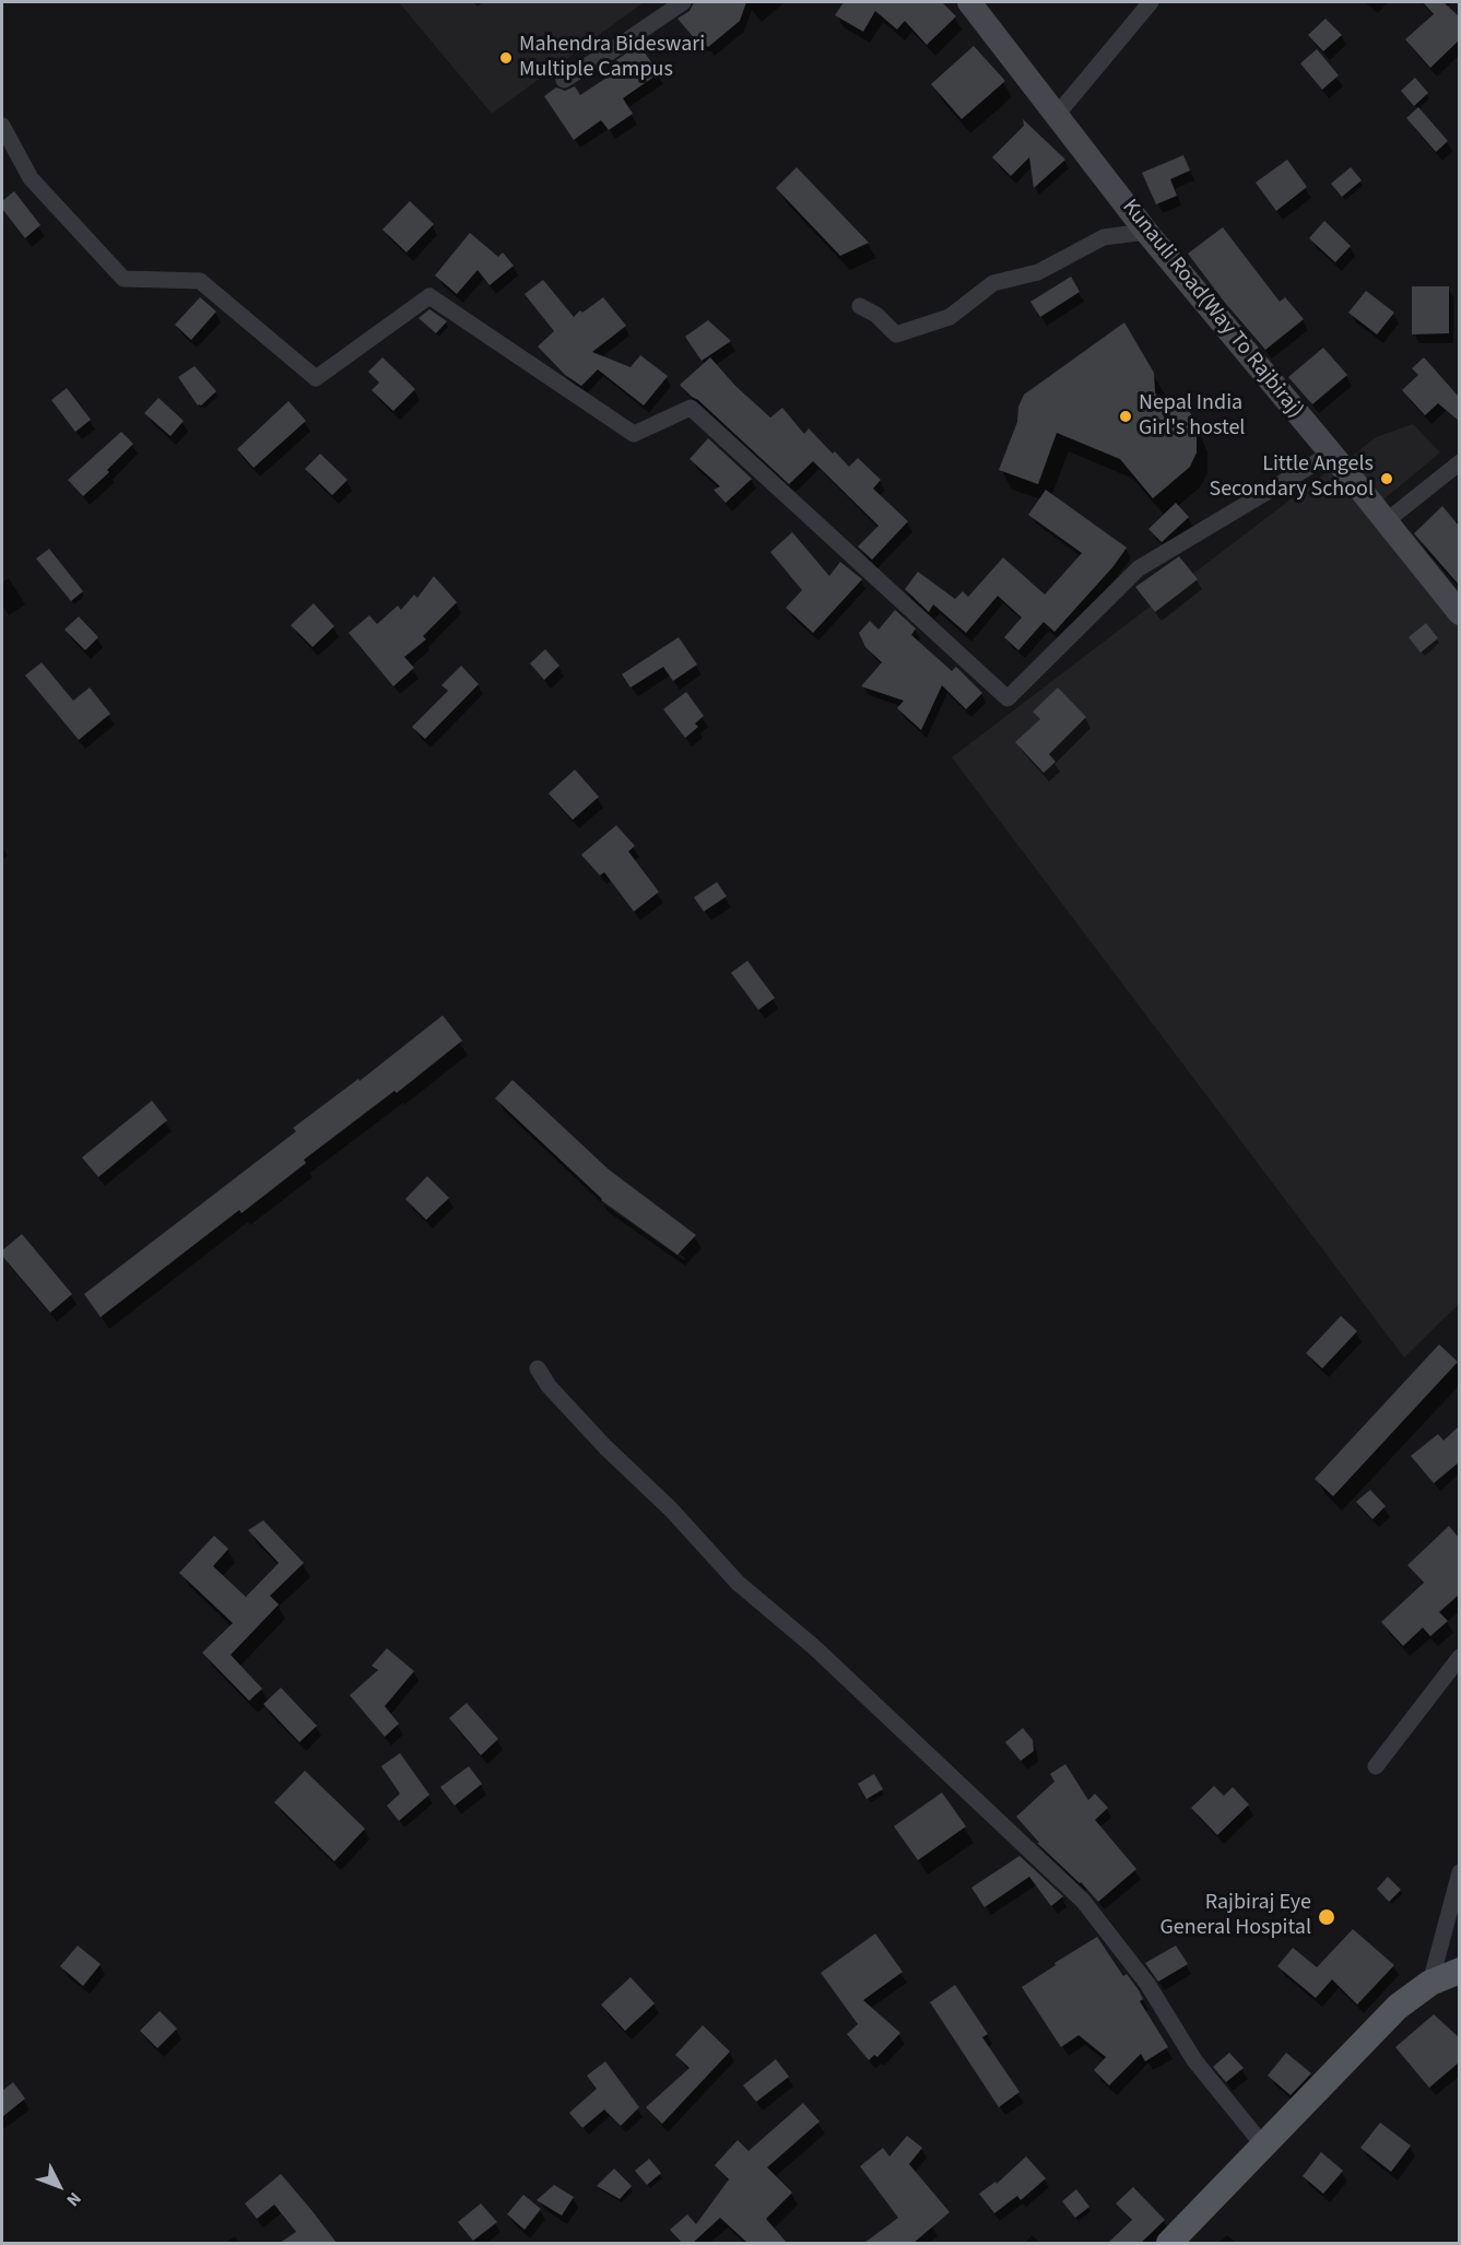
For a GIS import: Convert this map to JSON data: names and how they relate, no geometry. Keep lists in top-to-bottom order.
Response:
{
  "streets": {
    "main road": ["Kunauli Road(Way To Rajbiraj)"]
  },
  "places": [
    "Mahendra Bideswari Multiple Campus",
    "Nepal India Girl's hostel",
    "Little Angels Secondary School",
    "Rajbiraj Eye General Hospital"
  ],
  "north": "bottom right"
}
